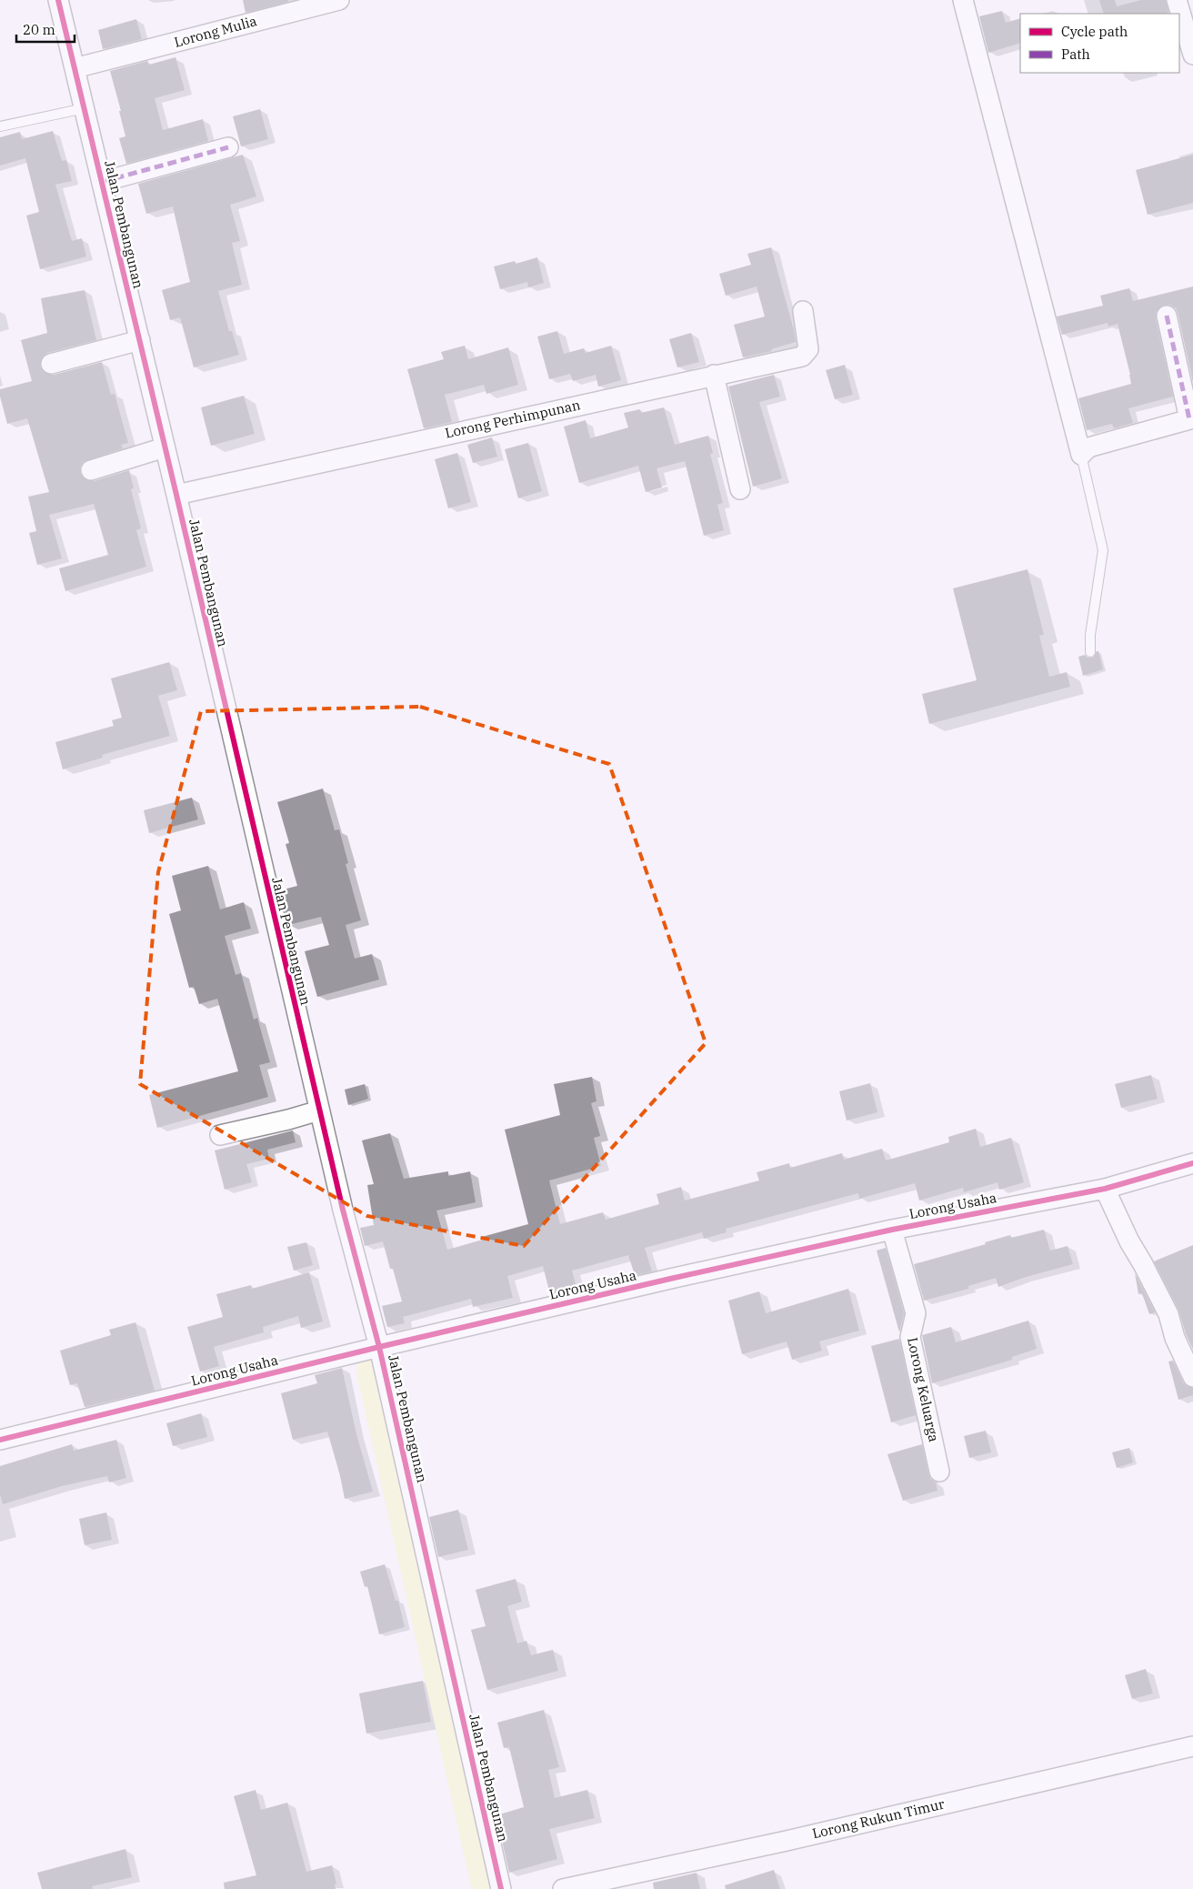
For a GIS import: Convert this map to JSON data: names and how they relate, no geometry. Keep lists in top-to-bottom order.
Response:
{
  "streets": {
    "street": [
      "Lorong Mulia",
      "Jalan Pembangunan",
      "Lorong Perhimpunan",
      "Lorong Usaha",
      "Lorong Keluarga",
      "Lorong Rukun Timur"
    ]
  },
  "crossings": [
    ["Lorong Mulia", "Jalan Pembangunan"],
    ["Jalan Pembangunan", "Lorong Perhimpunan"],
    ["Jalan Pembangunan", "Lorong Usaha"],
    ["Lorong Usaha", "Lorong Keluarga"]
  ],
  "legend": ["Cycle path", "Path"],
  "scale_bar": "20 m"
}
